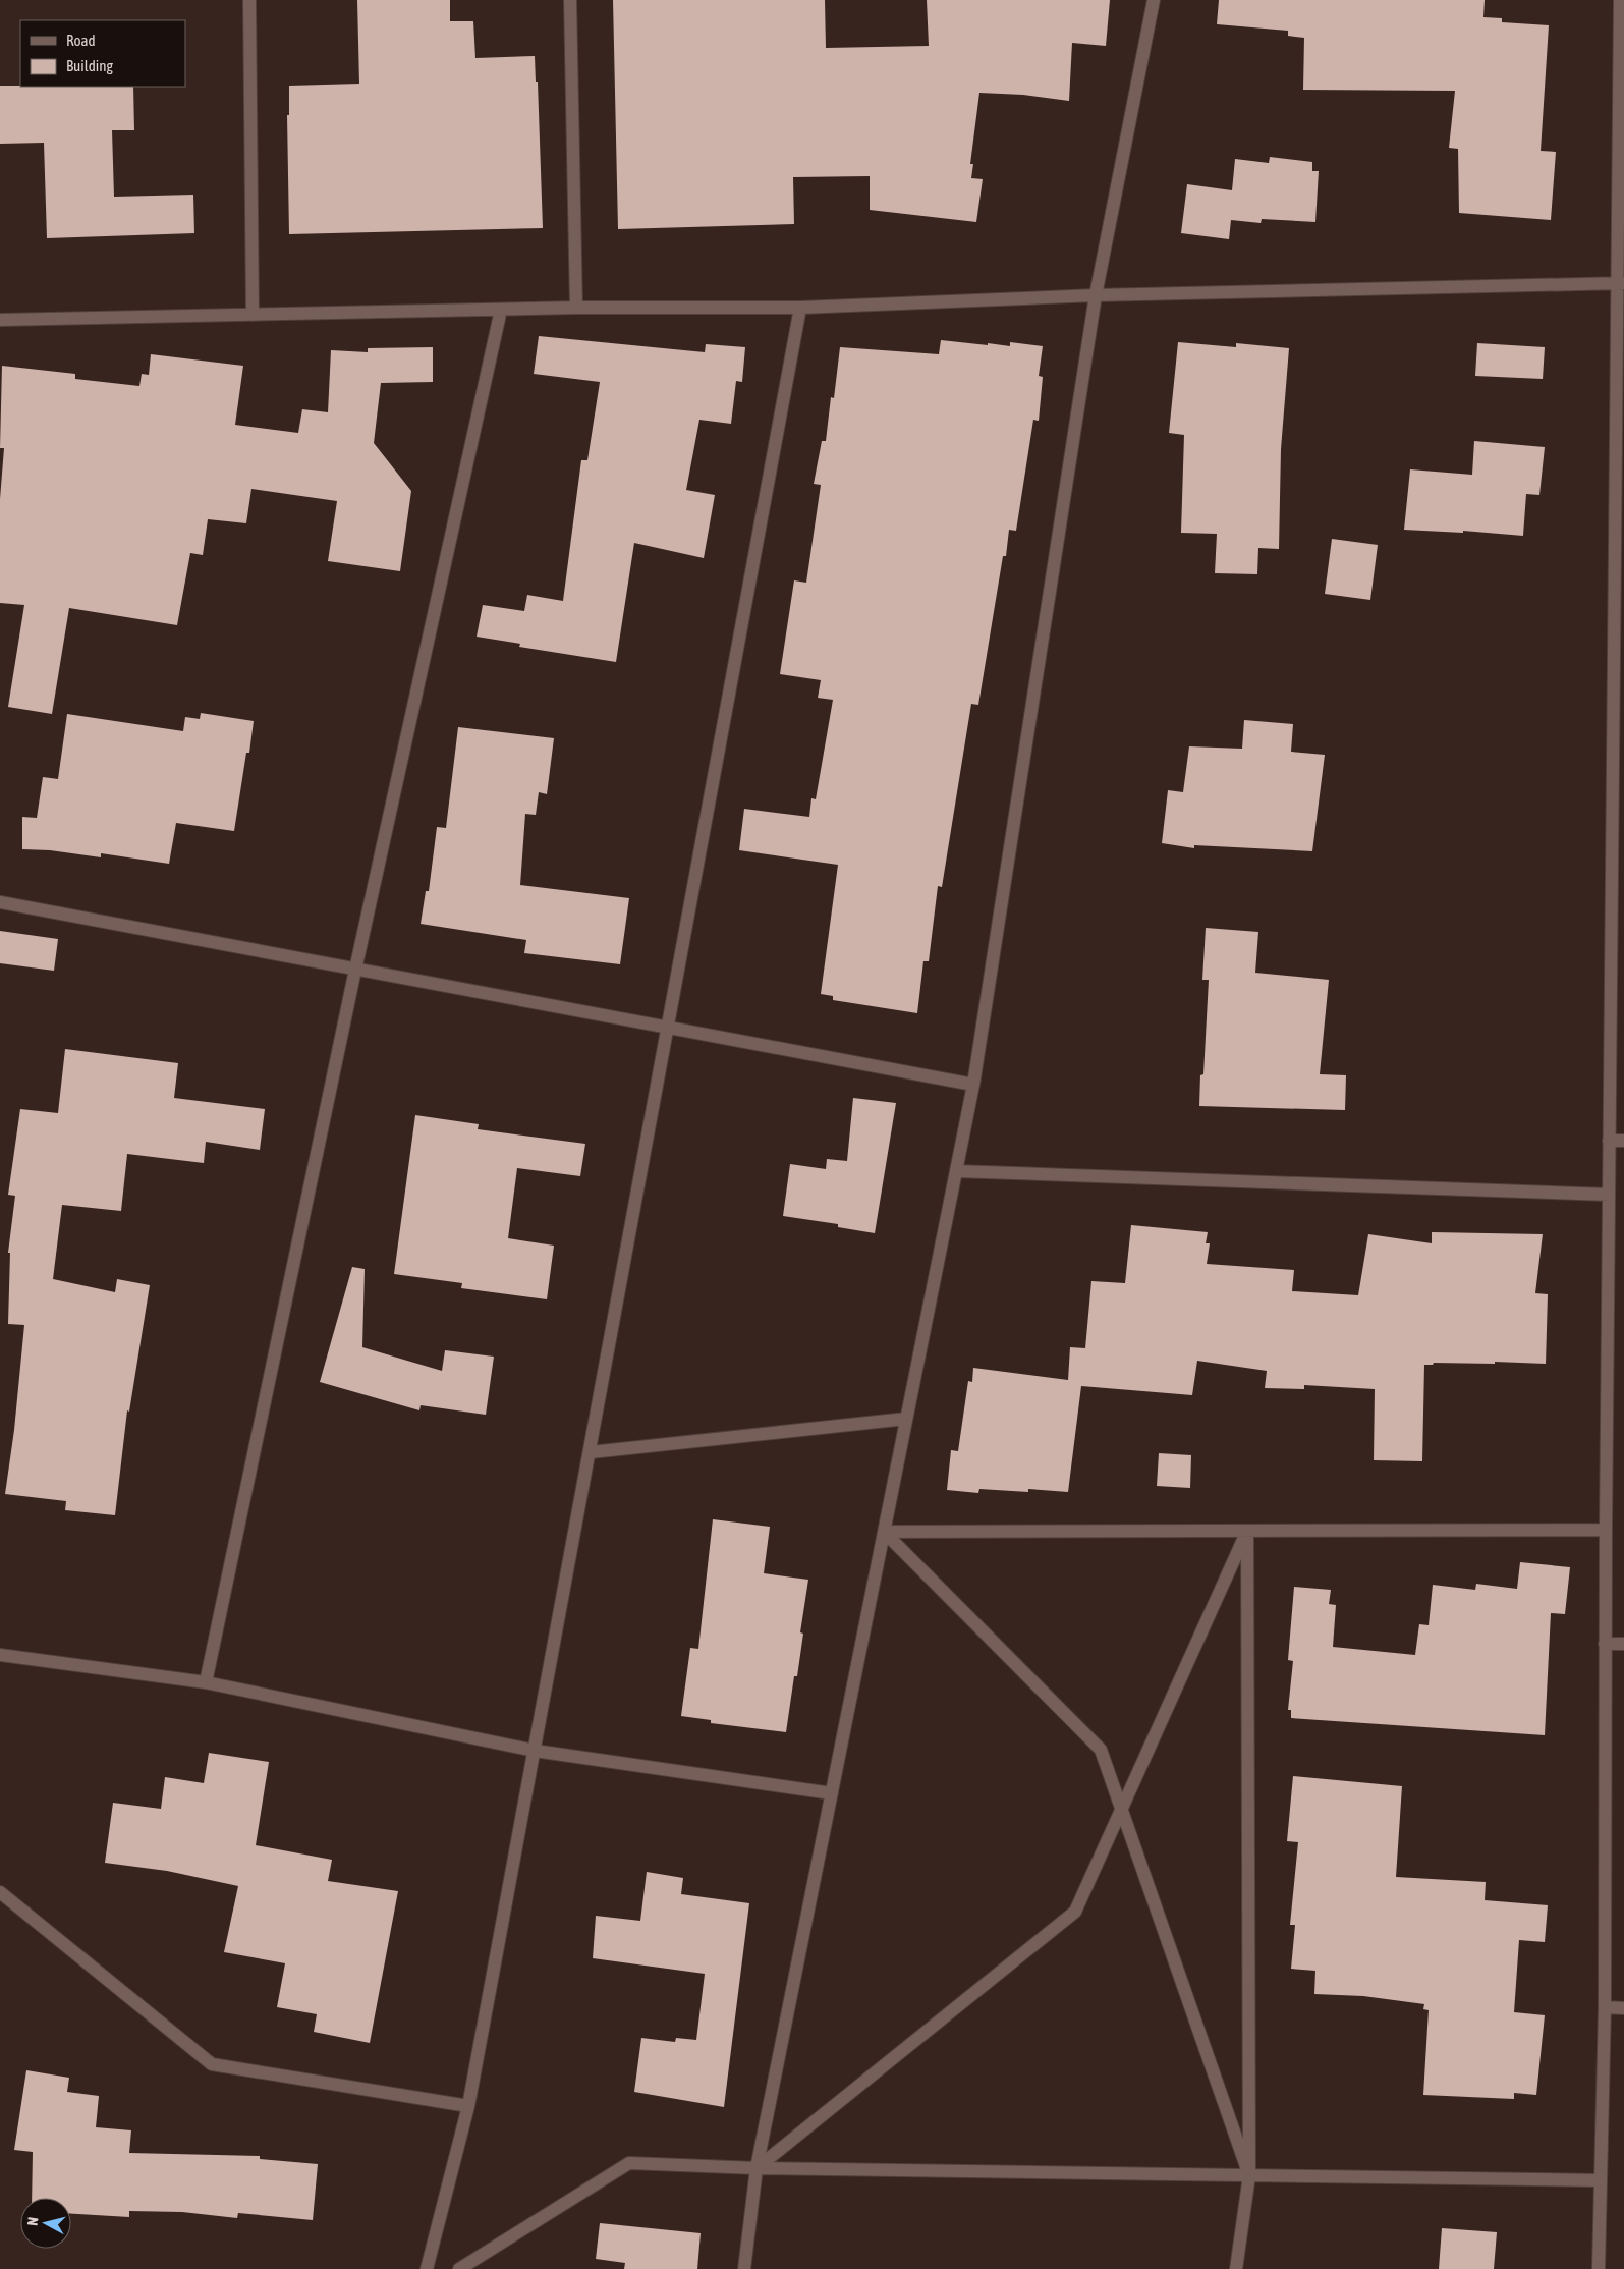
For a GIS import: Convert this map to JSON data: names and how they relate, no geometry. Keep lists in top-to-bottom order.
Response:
{
  "legend": ["Road", "Building"],
  "north": "left"
}
